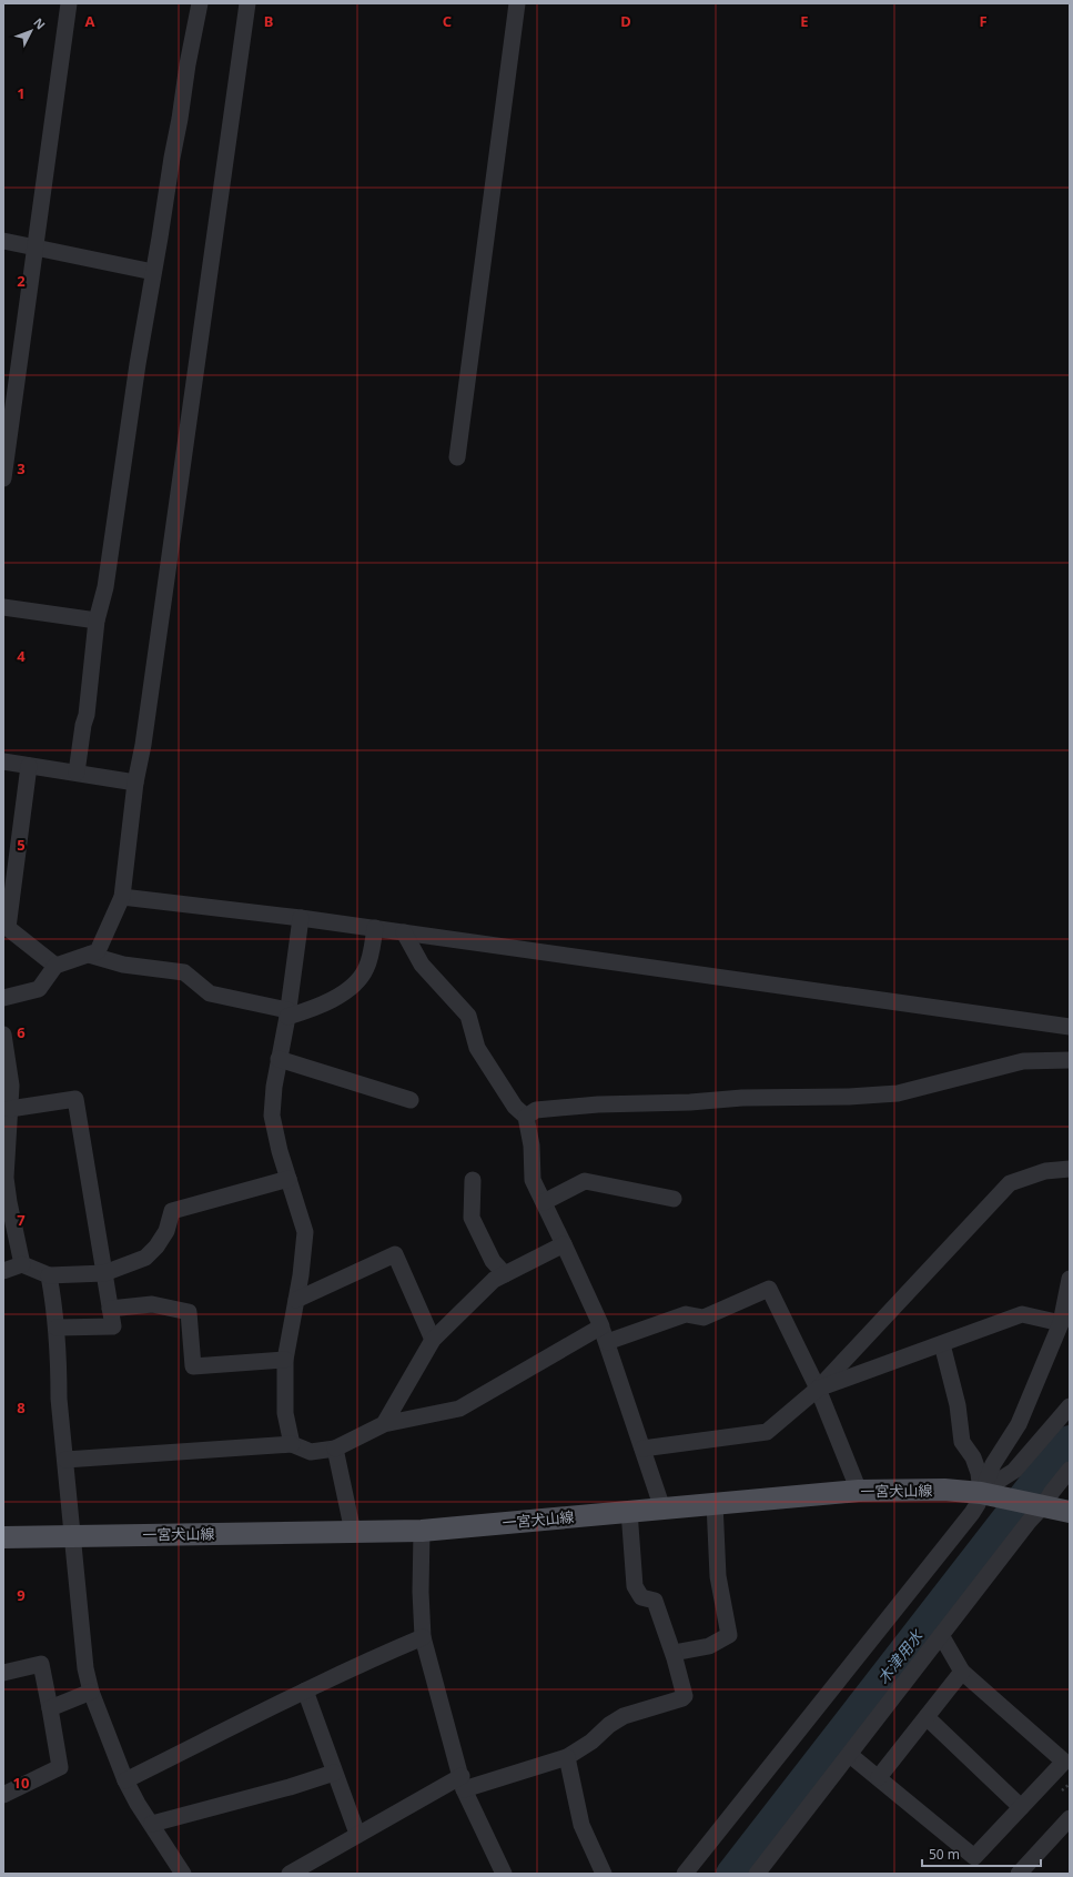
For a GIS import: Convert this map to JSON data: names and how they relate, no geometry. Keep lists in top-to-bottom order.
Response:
{
  "streets": {
    "main road": ["一宮犬山線"]
  },
  "water": ["木津用水"],
  "scale_bar": "50 m",
  "north": "top right",
  "grid": {
    "columns": [
      "A",
      "B",
      "C",
      "D",
      "E",
      "F"
    ],
    "rows": [
      "1",
      "2",
      "3",
      "4",
      "5",
      "6",
      "7",
      "8",
      "9",
      "10"
    ]
  }
}
